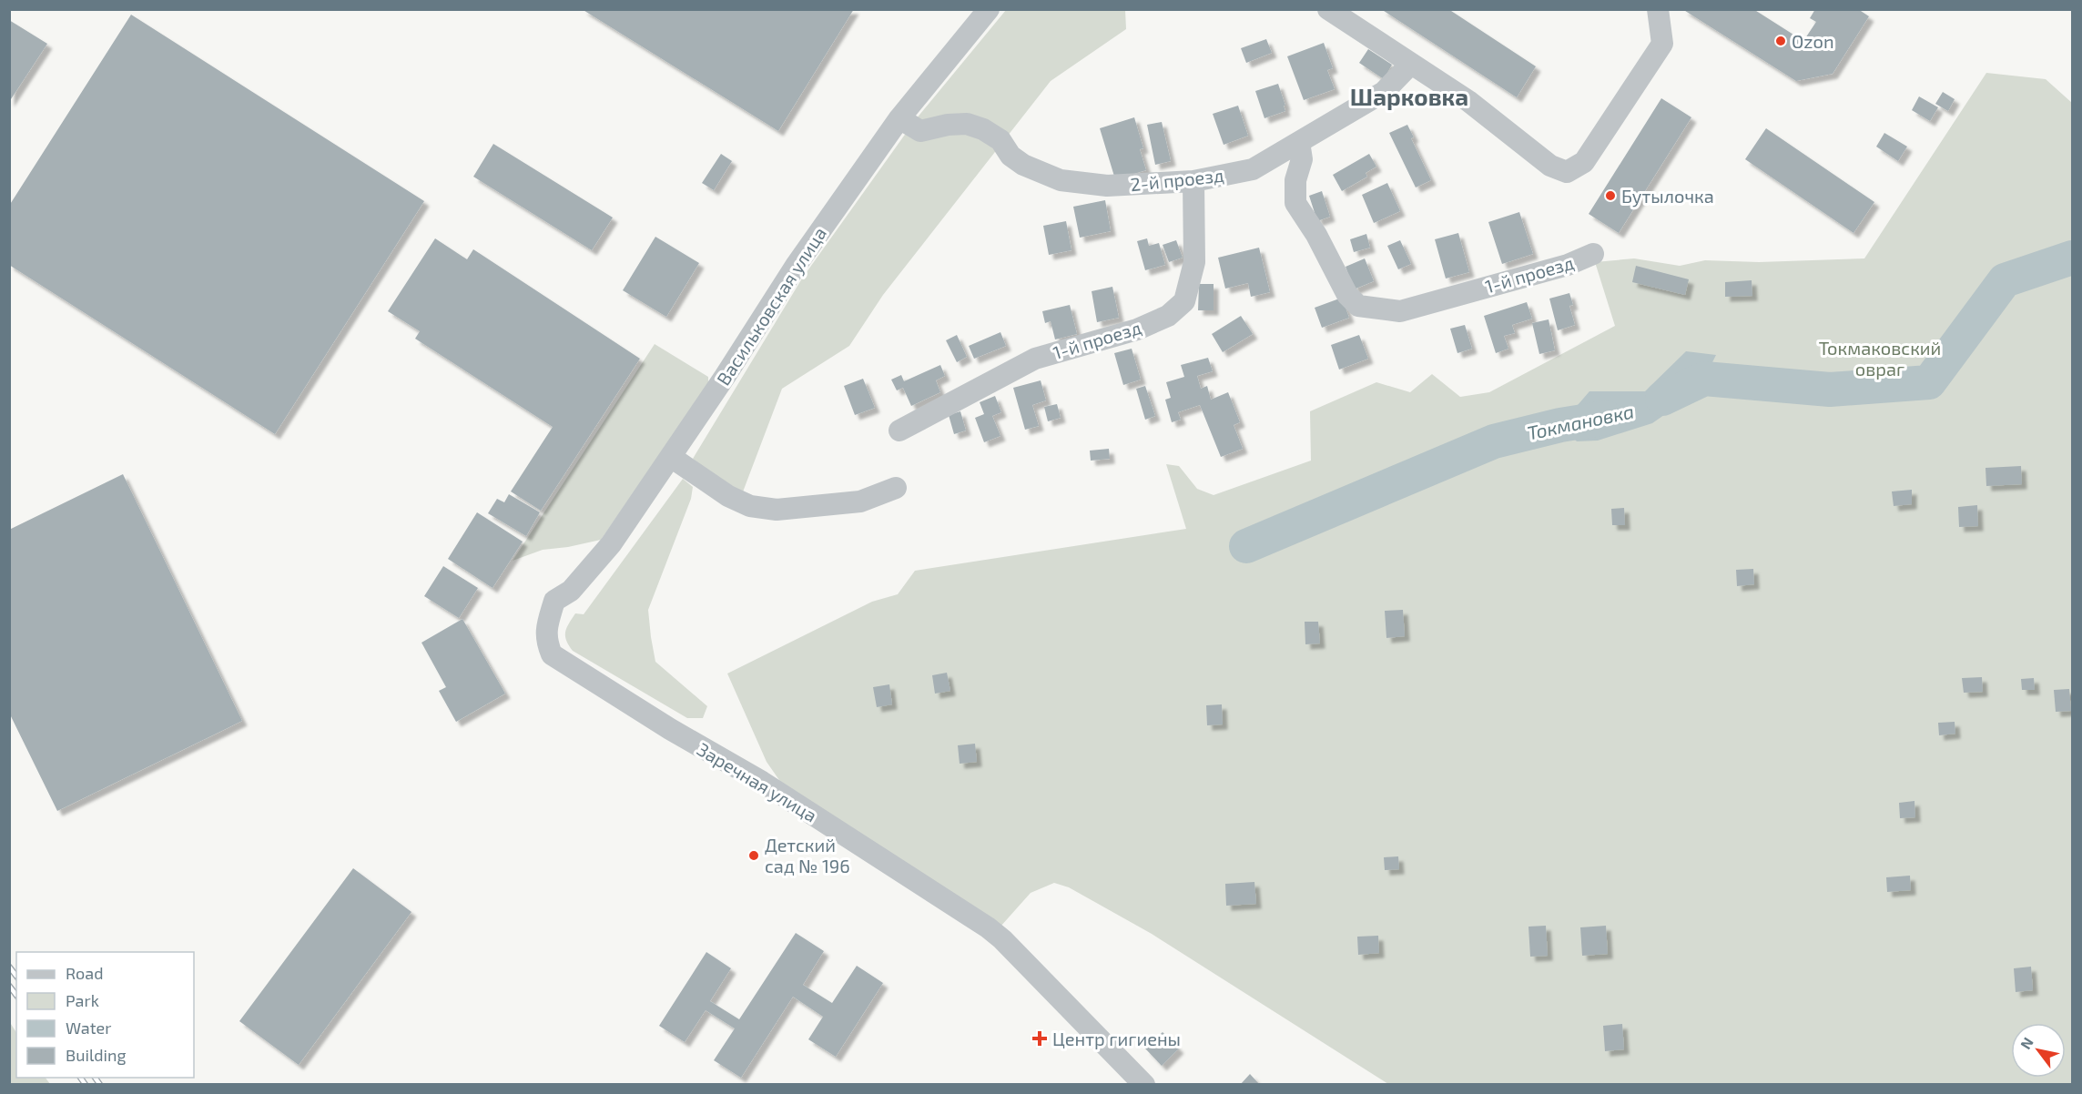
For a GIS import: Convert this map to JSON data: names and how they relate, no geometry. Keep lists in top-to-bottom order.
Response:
{
  "streets": {
    "street": [
      "2-й проезд",
      "1-й проезд",
      "Васильковская улица",
      "Заречная улица"
    ]
  },
  "crossings": [
    ["2-й проезд", "1-й проезд"],
    ["2-й проезд", "Васильковская улица"],
    ["Васильковская улица", "Заречная улица"]
  ],
  "districts": ["Шарковка"],
  "water": ["Токмановка"],
  "parks": ["Токмаковский овраг"],
  "places": {
    "other": ["Ozon", "Бутылочка", "Детский сад № 196"],
    "health": ["Центр гигиены"]
  },
  "legend": [
    "Road",
    "Park",
    "Water",
    "Building"
  ],
  "north": "top left"
}
